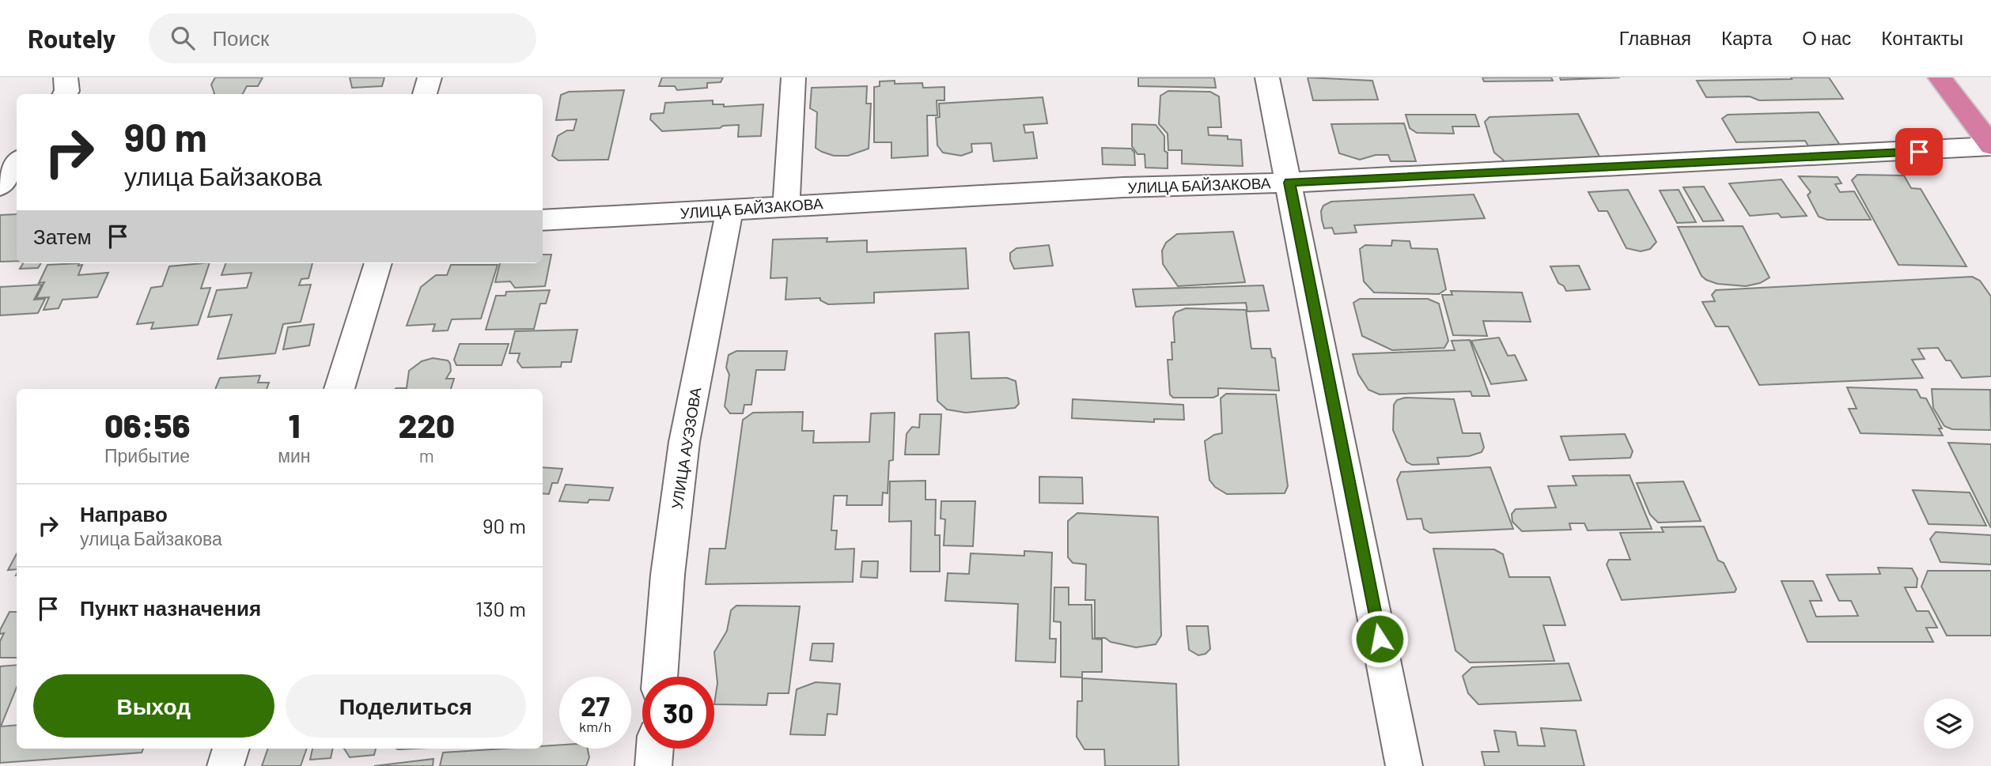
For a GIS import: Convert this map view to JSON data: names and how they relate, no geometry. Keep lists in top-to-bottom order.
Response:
{
  "streets": {
    "street": ["УЛИЦА БАЙЗАКОВА", "УЛИЦА АУЭЗОВА"]
  },
  "crossings": [
    ["УЛИЦА БАЙЗАКОВА", "УЛИЦА АУЭЗОВА"]
  ],
  "page": {
    "header": "Routely",
    "search": "Поиск",
    "nav": [
      "Главная",
      "Карта",
      "О нас",
      "Контакты"
    ],
    "turn": ["90 m", "улица Байзакова"],
    "then": "Затем",
    "eta": [
      "06:56",
      "Прибытие",
      "1",
      "мин",
      "220",
      "m"
    ],
    "list": [
      {
        "name": "Направо",
        "note": "улица Байзакова",
        "value": "90 m"
      },
      {
        "name": "Пункт назначения",
        "value": "130 m"
      }
    ],
    "buttons": ["Выход", "Поделиться"],
    "speed": "27 km/h",
    "limit": "30"
  }
}
